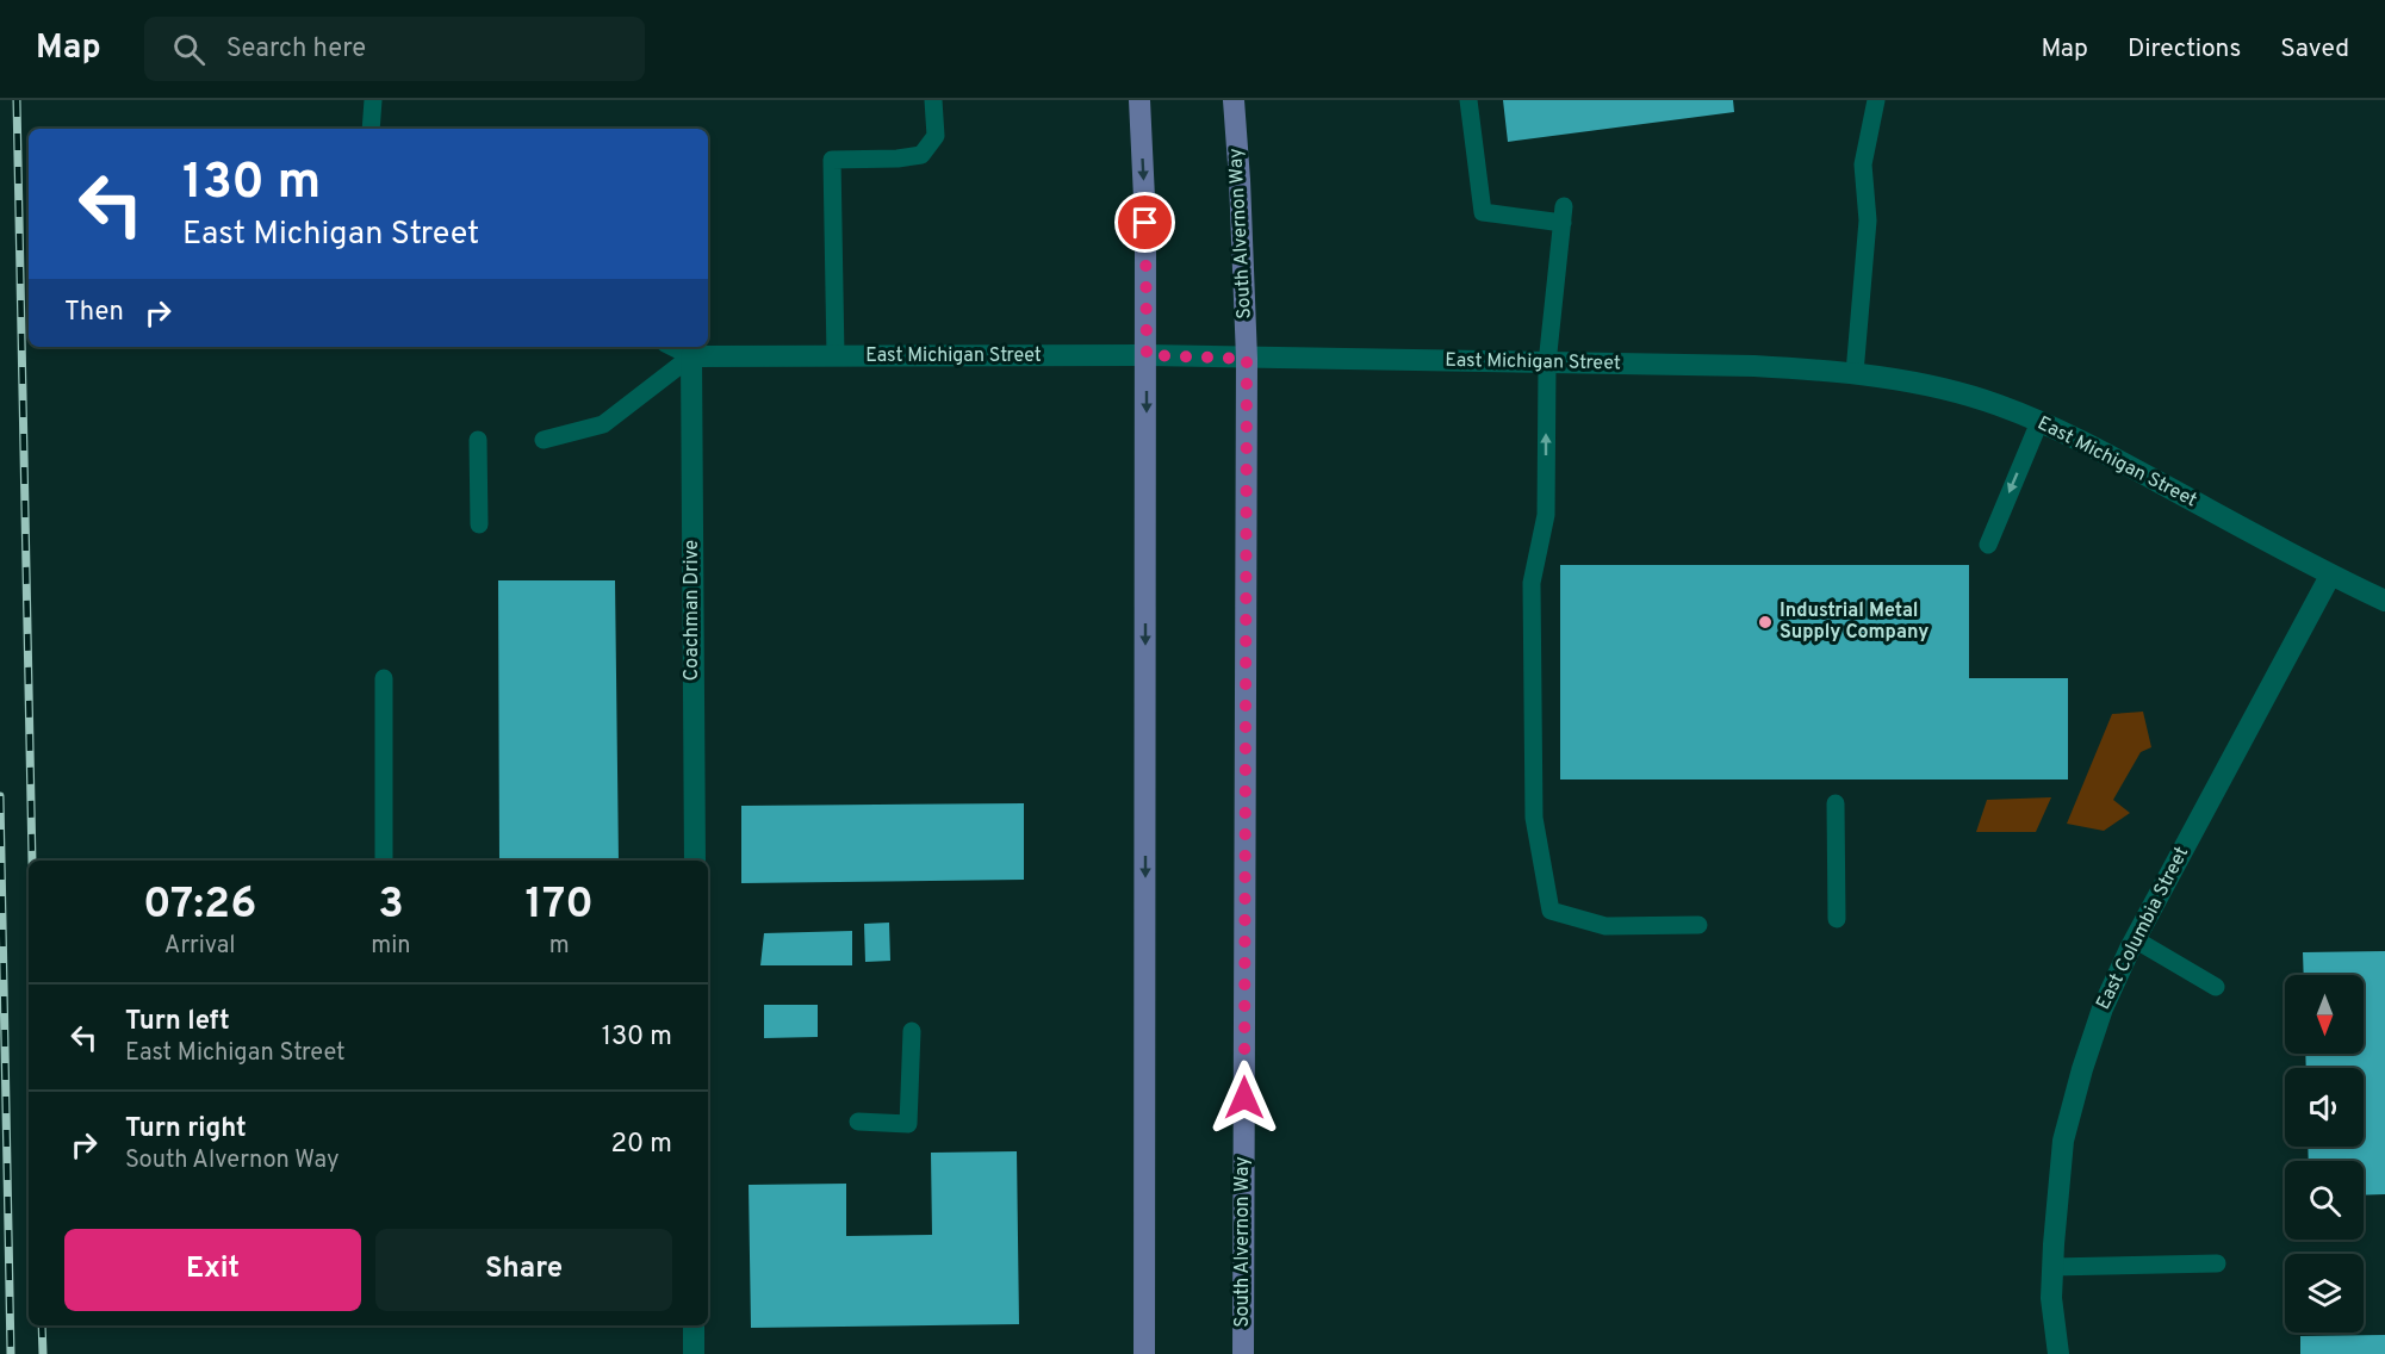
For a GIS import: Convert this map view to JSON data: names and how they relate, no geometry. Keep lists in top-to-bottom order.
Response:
{
  "streets": {
    "main road": ["South Alvernon Way"],
    "street": ["East Michigan Street", "Coachman Drive", "East Columbia Street"]
  },
  "crossings": [
    ["South Alvernon Way", "East Michigan Street"],
    ["East Michigan Street", "Coachman Drive"],
    ["East Michigan Street", "East Columbia Street"]
  ],
  "places": ["Industrial Metal Supply Company"],
  "north": "bottom",
  "page": {
    "header": "Map",
    "search": "Search here",
    "nav": ["Map", "Directions", "Saved"],
    "turn": ["130 m", "East Michigan Street"],
    "then": "Then",
    "eta": [
      "07:26",
      "Arrival",
      "3",
      "min",
      "170",
      "m"
    ],
    "list": [
      {
        "name": "Turn left",
        "note": "East Michigan Street",
        "value": "130 m"
      },
      {
        "name": "Turn right",
        "note": "South Alvernon Way",
        "value": "20 m"
      }
    ],
    "buttons": ["Exit", "Share"]
  }
}
